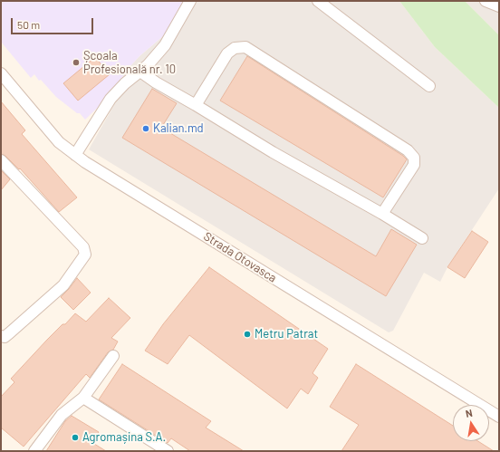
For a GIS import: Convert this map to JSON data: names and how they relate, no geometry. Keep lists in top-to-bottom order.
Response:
{
  "streets": {
    "street": ["Strada Otovasca"]
  },
  "places": [
    "Școala Profesională nr. 10",
    "Kalian.md",
    "Metru Patrat",
    "Agromașina S.A."
  ],
  "scale_bar": "50 m",
  "north": "top"
}
